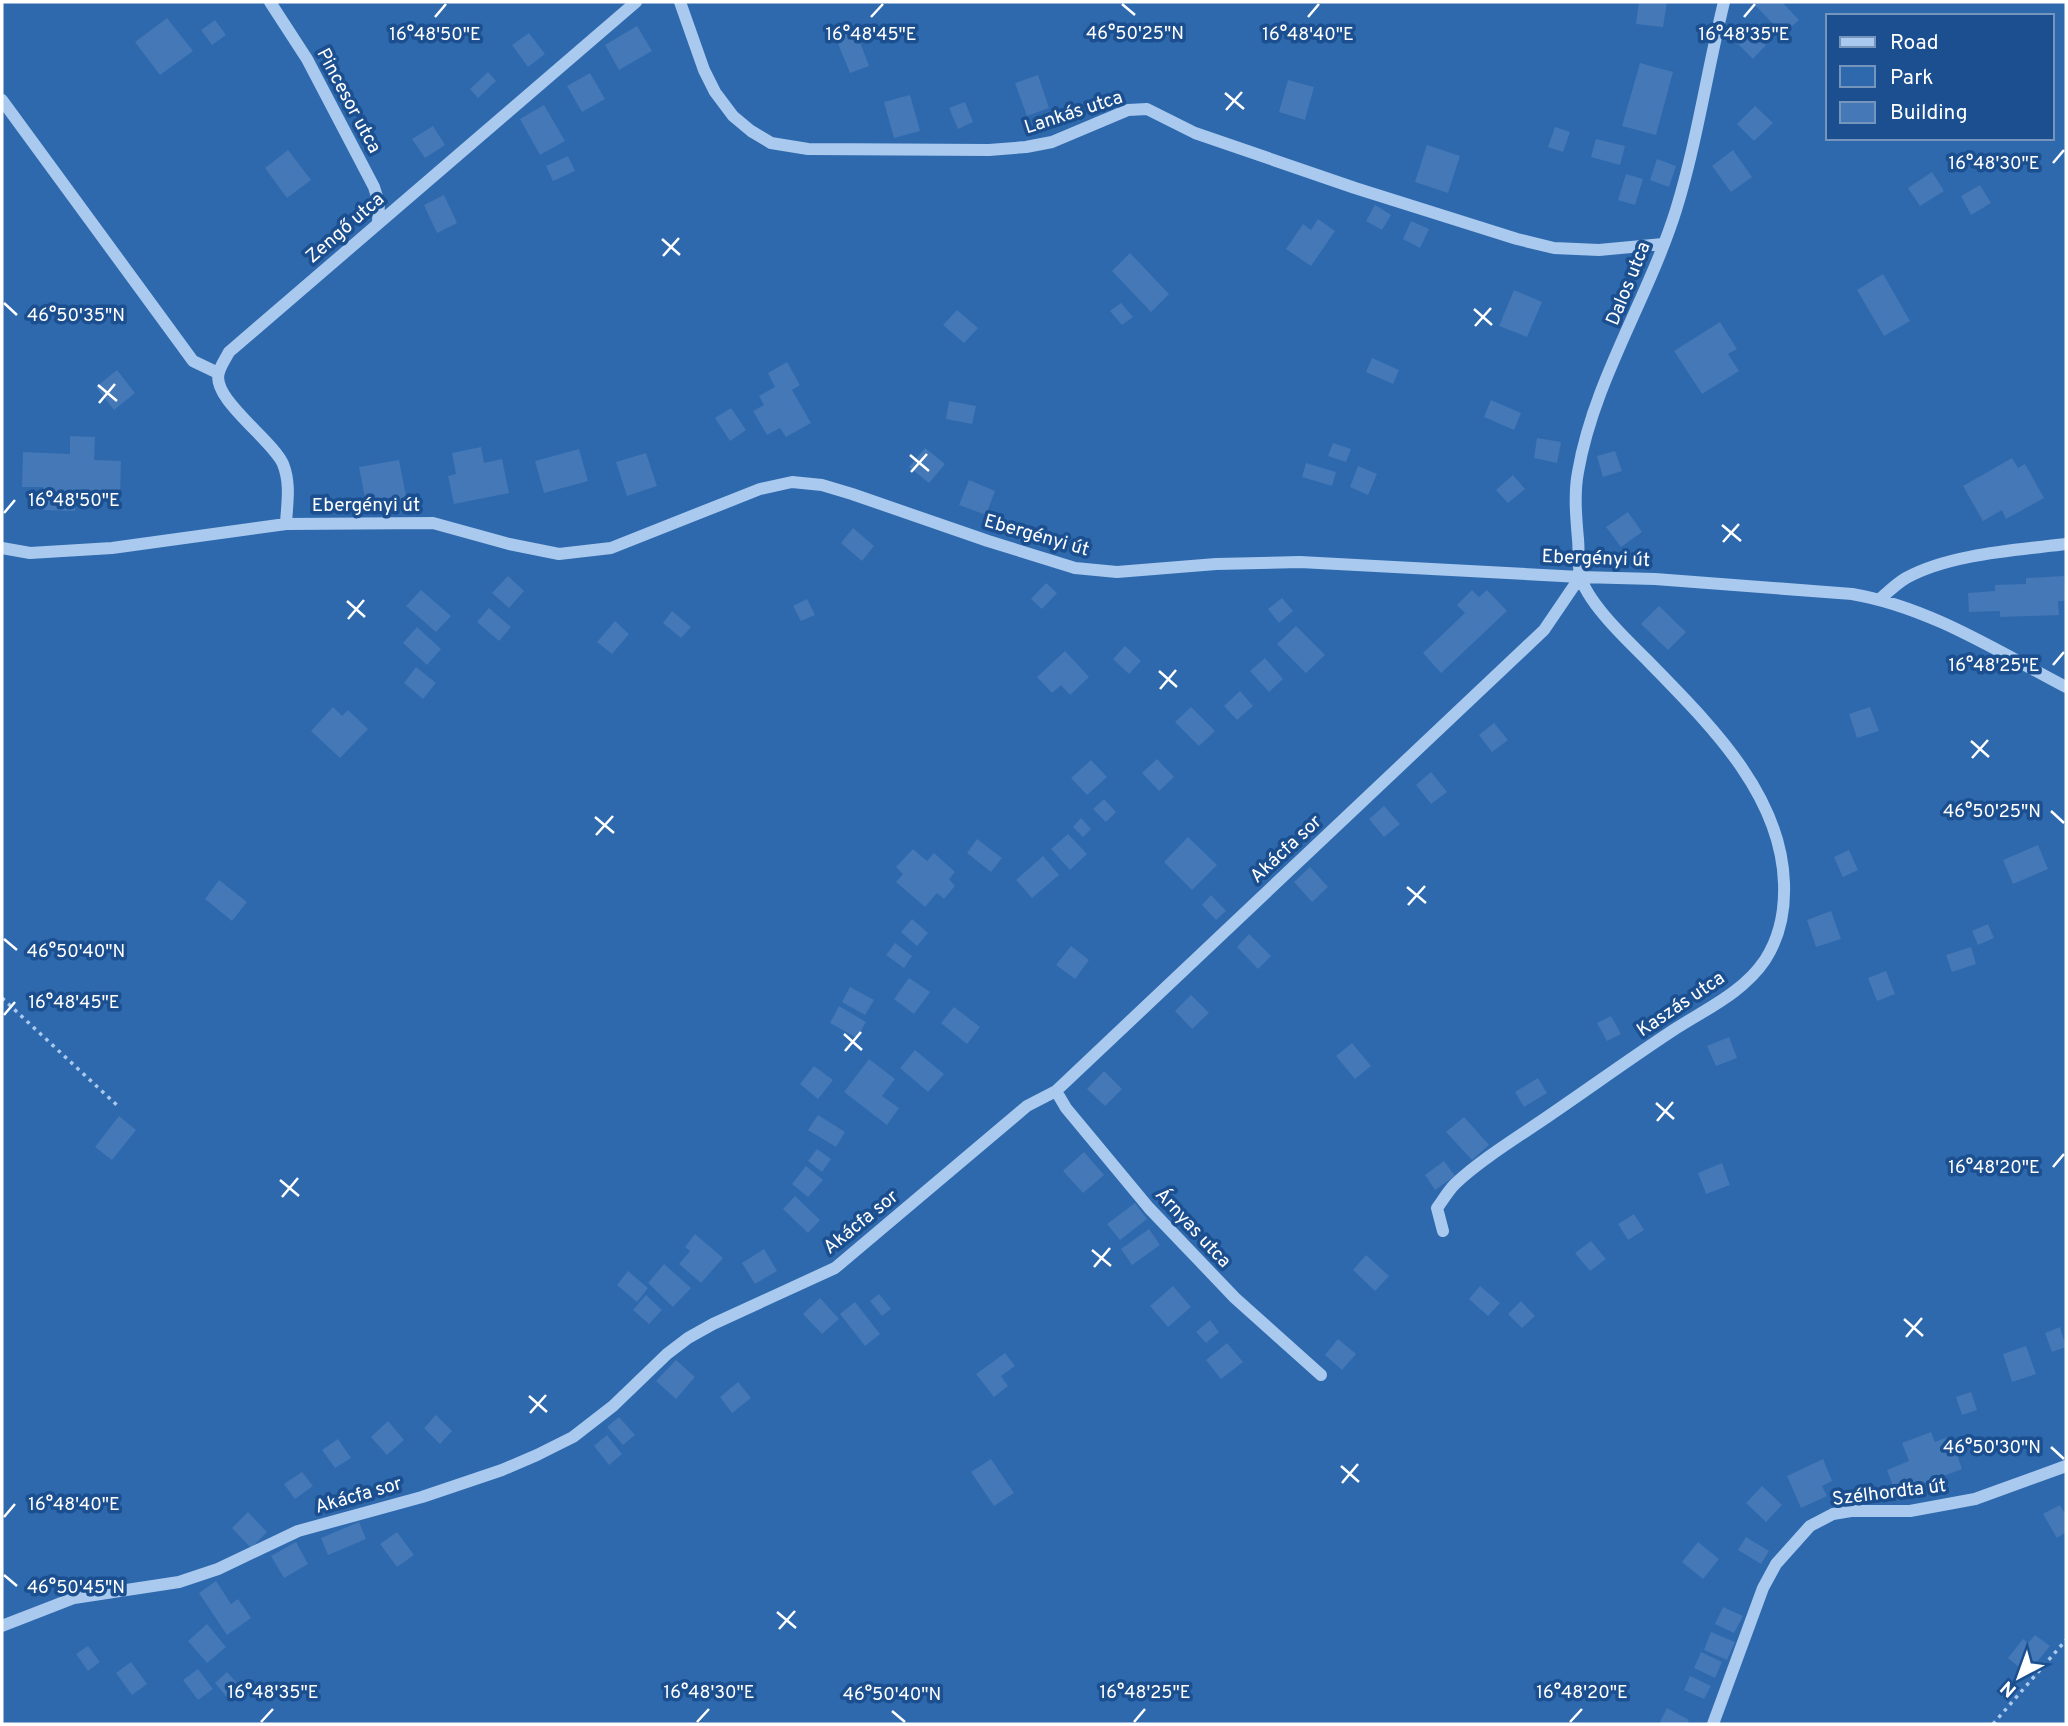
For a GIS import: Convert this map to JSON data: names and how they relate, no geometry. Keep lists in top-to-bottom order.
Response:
{
  "streets": {
    "street": [
      "Pincesor utca",
      "Lankás utca",
      "Zengő utca",
      "Dalos utca",
      "Ebergényi út",
      "Akácfa sor",
      "Kaszás utca",
      "Árnyas utca",
      "Szélhordta út"
    ]
  },
  "crossings": [
    ["Pincesor utca", "Zengő utca"],
    ["Lankás utca", "Dalos utca"],
    ["Dalos utca", "Ebergényi út"],
    ["Dalos utca", "Akácfa sor"],
    ["Dalos utca", "Kaszás utca"],
    ["Ebergényi út", "Akácfa sor"],
    ["Ebergényi út", "Kaszás utca"],
    ["Akácfa sor", "Kaszás utca"],
    ["Akácfa sor", "Árnyas utca"]
  ],
  "legend": ["Road", "Park", "Building"],
  "north": "bottom left",
  "coordinates": [
    "46°50'25\"N",
    "16°48'50\"E",
    "16°48'45\"E",
    "16°48'40\"E",
    "16°48'35\"E",
    "16°48'30\"E",
    "46°50'35\"N",
    "16°48'25\"E",
    "46°50'40\"N",
    "16°48'20\"E",
    "46°50'30\"N",
    "46°50'45\"N"
  ]
}
